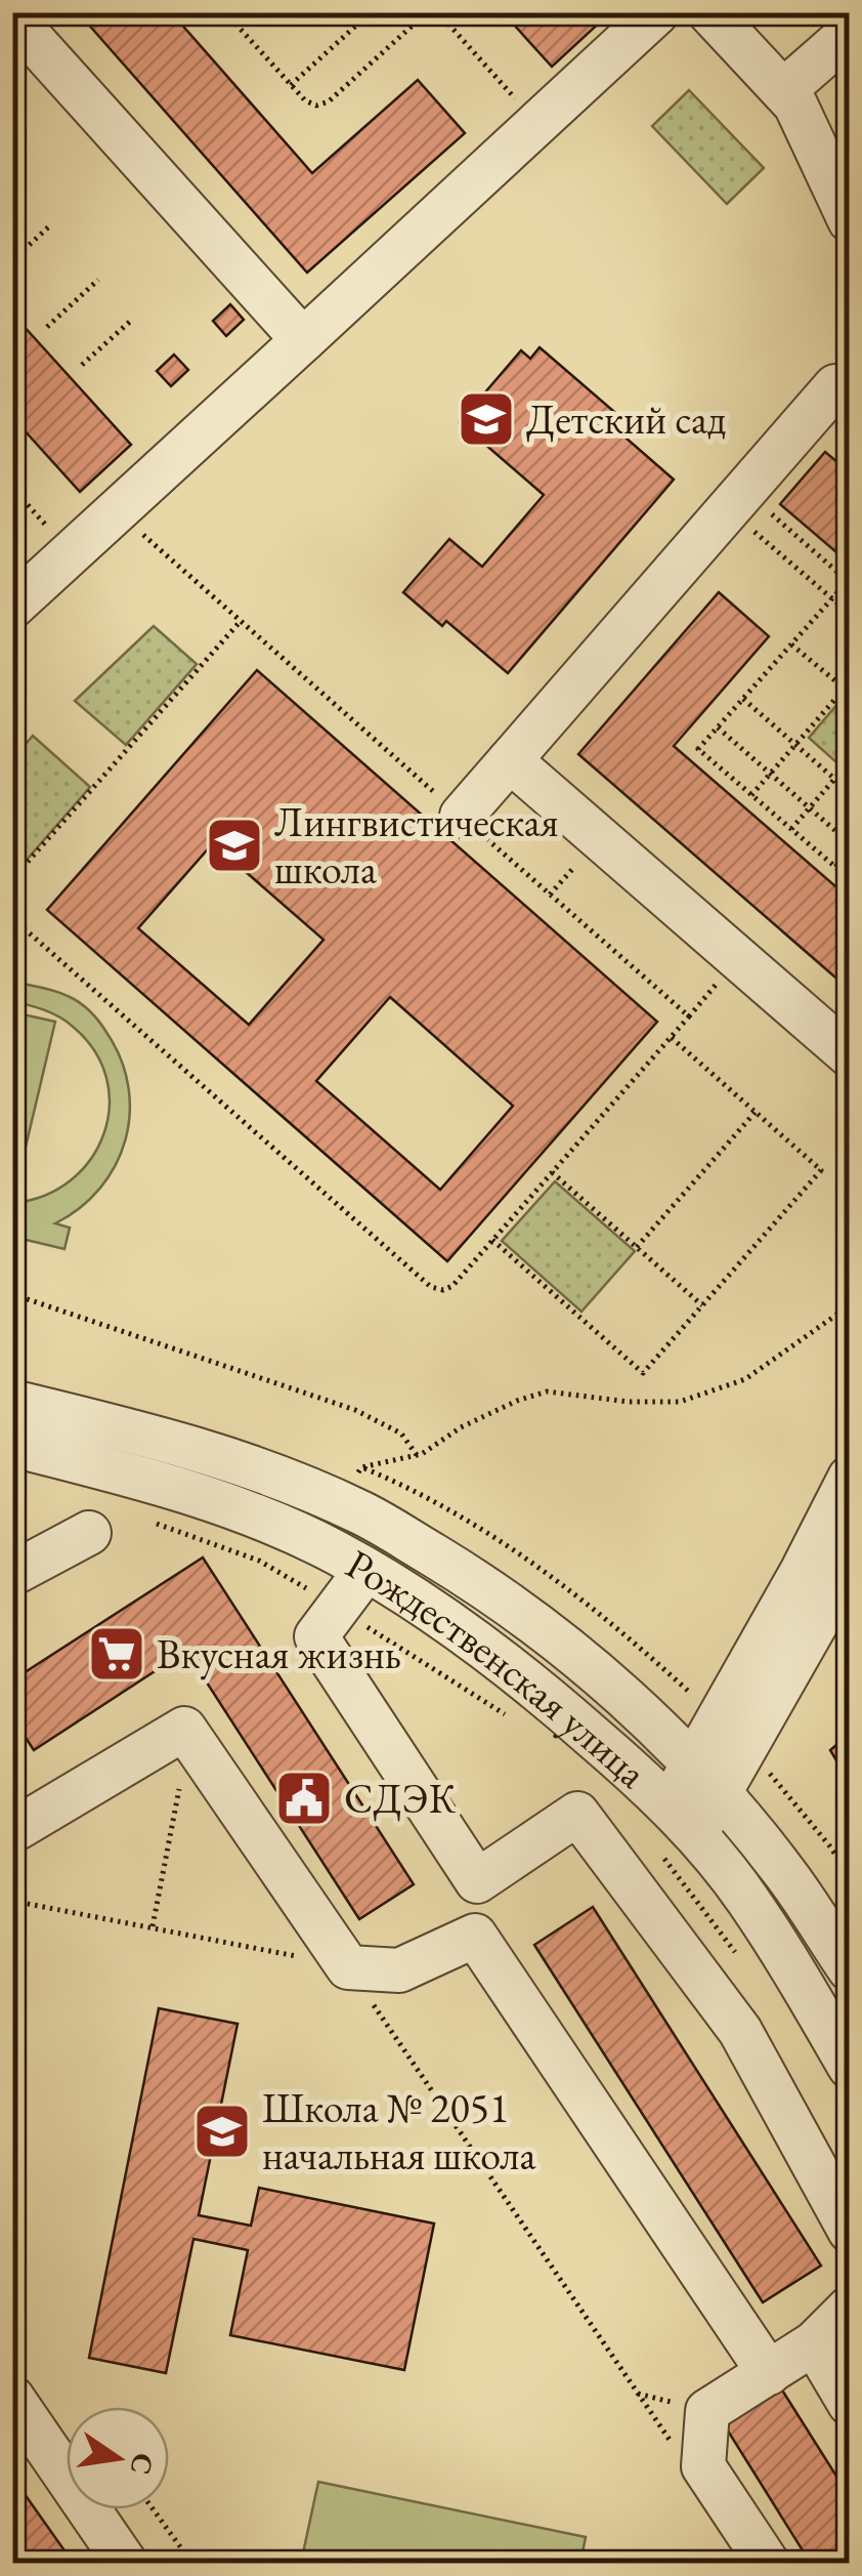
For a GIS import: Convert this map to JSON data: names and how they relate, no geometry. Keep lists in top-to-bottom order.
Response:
{
  "streets": {
    "street": ["Рождественская улица"]
  },
  "places": {
    "school or university": ["Детский сад", "Лингвистическая школа", "Школа № 2051 начальная школа"],
    "supermarket": ["Вкусная жизнь"],
    "public building": ["СДЭК"]
  },
  "north": "right"
}
